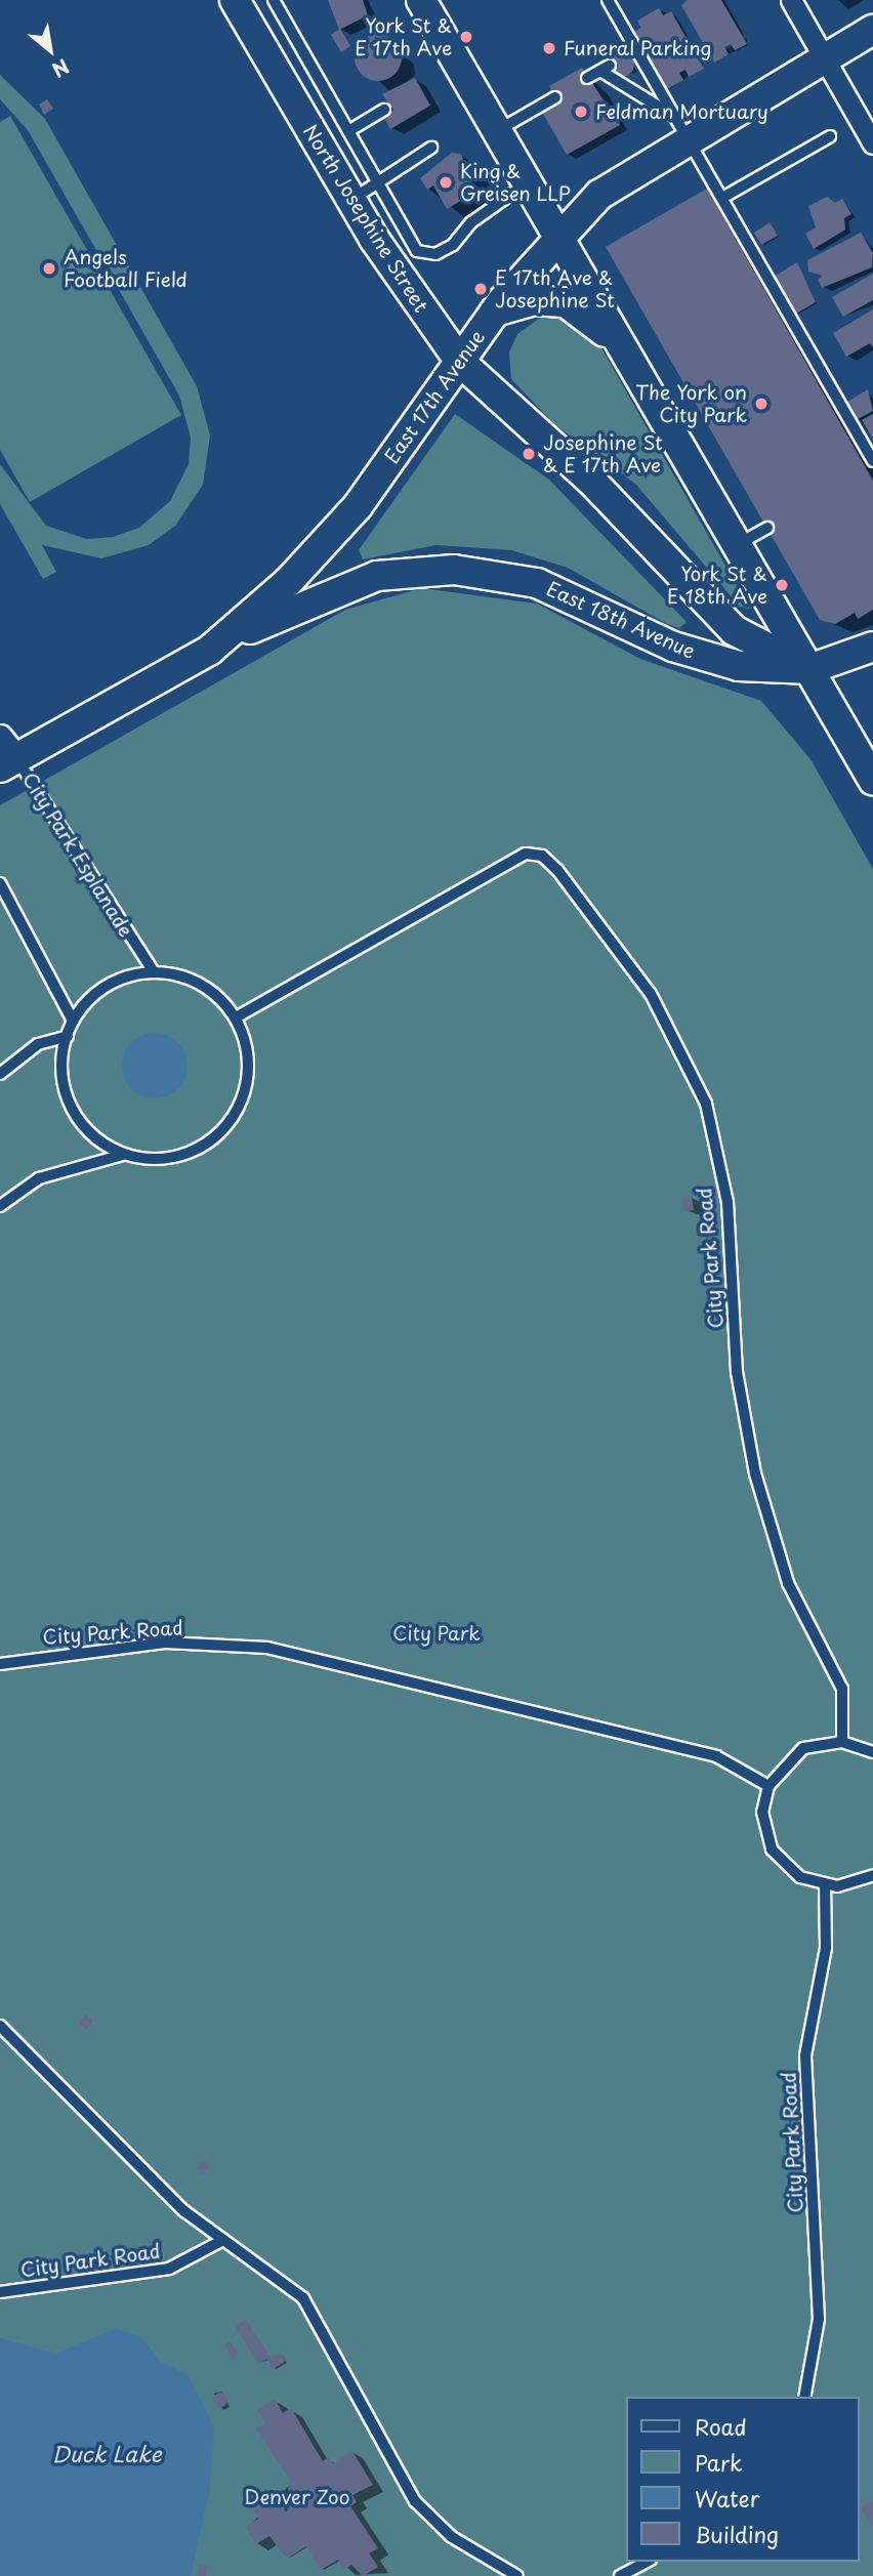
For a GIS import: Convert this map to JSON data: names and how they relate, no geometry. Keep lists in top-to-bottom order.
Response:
{
  "streets": {
    "main road": ["North Josephine Street", "East 17th Avenue", "East 18th Avenue"],
    "lane": ["City Park Esplanade", "City Park Road"]
  },
  "crossings": [
    ["North Josephine Street", "East 17th Avenue"],
    ["North Josephine Street", "East 18th Avenue"],
    ["East 17th Avenue", "East 18th Avenue"],
    ["East 17th Avenue", "City Park Esplanade"],
    ["City Park Esplanade", "City Park Road"]
  ],
  "water": ["Duck Lake"],
  "parks": ["City Park", "Denver Zoo"],
  "places": [
    "York St & E 17th Ave",
    "Funeral Parking",
    "Feldman Mortuary",
    "King & Greisen LLP",
    "Angels Football Field",
    "E 17th Ave & Josephine St",
    "The York on City Park",
    "Josephine St & E 17th Ave",
    "York St & E 18th Ave"
  ],
  "legend": [
    "Road",
    "Park",
    "Water",
    "Building"
  ],
  "north": "bottom right"
}
